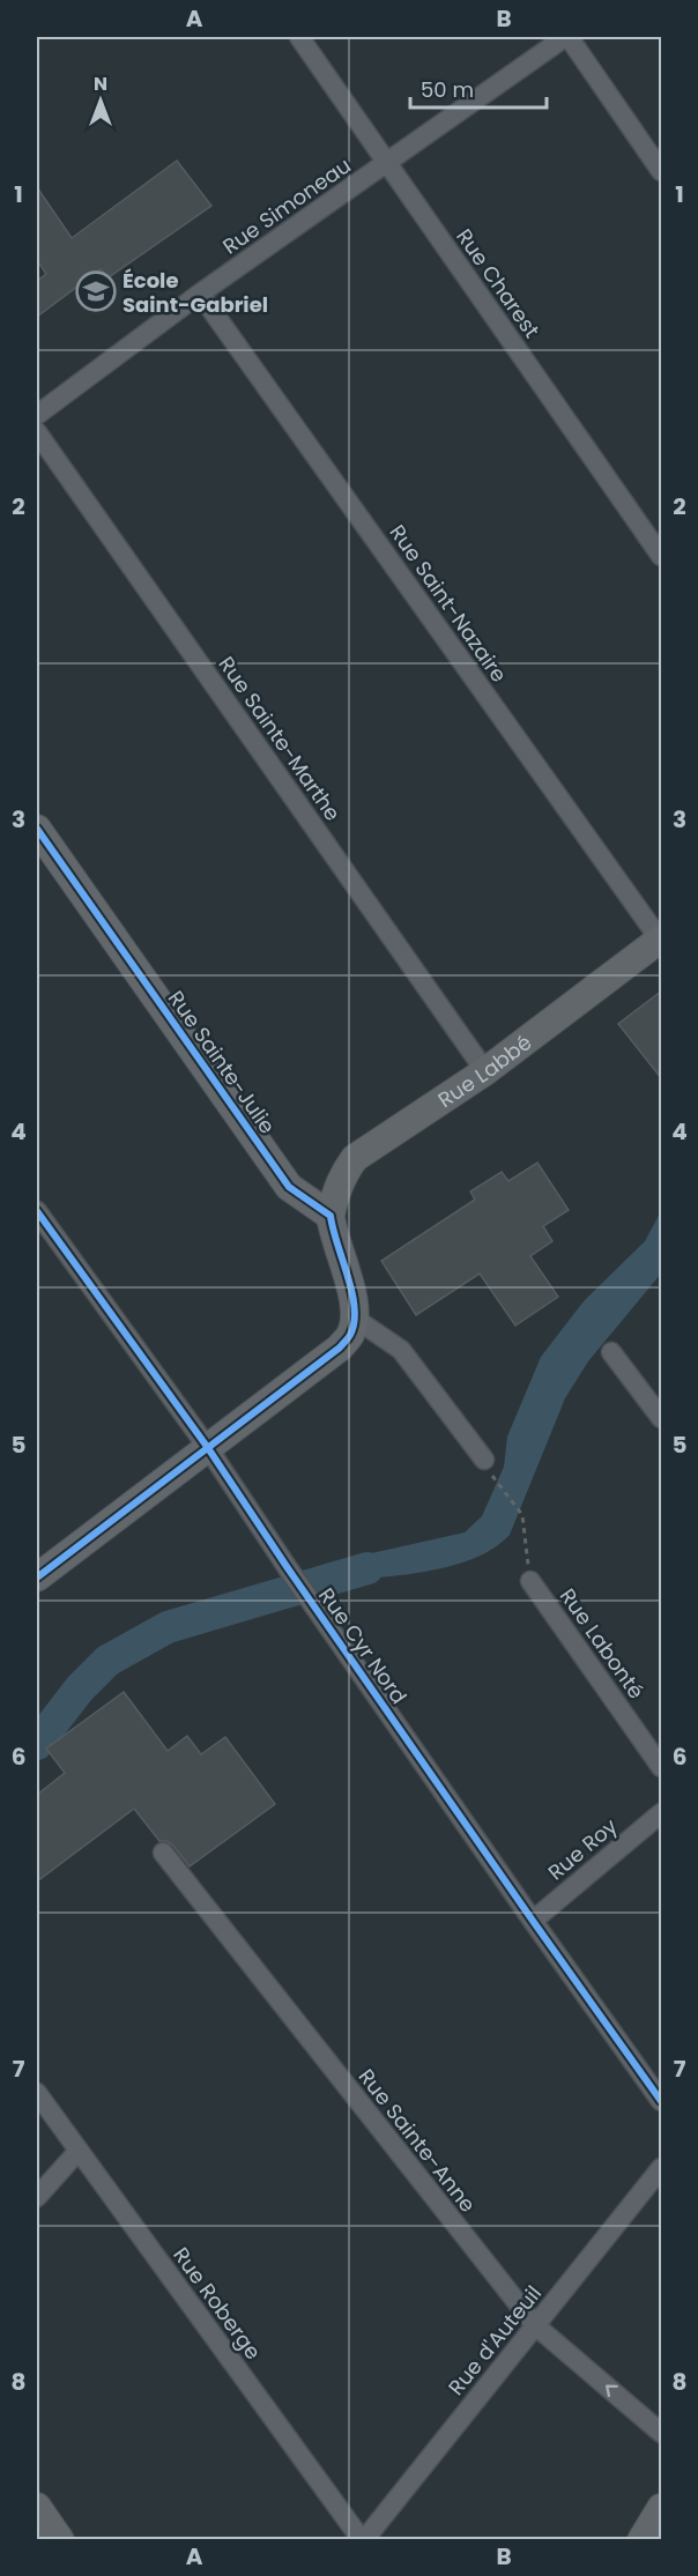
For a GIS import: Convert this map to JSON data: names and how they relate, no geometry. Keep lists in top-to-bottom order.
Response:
{
  "streets": {
    "street": [
      "Rue Simoneau",
      "Rue Charest",
      "Rue Saint-Nazaire",
      "Rue Sainte-Marthe",
      "Rue Sainte-Julie",
      "Rue Labbé",
      "Rue Labonté",
      "Rue Cyr Nord",
      "Rue Roy",
      "Rue Sainte-Anne",
      "Rue Roberge",
      "Rue d'Auteuil"
    ]
  },
  "crossings": [
    ["Rue Simoneau", "Rue Charest"],
    ["Rue Simoneau", "Rue Saint-Nazaire"],
    ["Rue Saint-Nazaire", "Rue Labbé"],
    ["Rue Sainte-Marthe", "Rue Labbé"],
    ["Rue Sainte-Julie", "Rue Labbé"],
    ["Rue Cyr Nord", "Rue Roy"],
    ["Rue Sainte-Anne", "Rue d'Auteuil"],
    ["Rue Roberge", "Rue d'Auteuil"]
  ],
  "places": {
    "school or university": ["École Saint-Gabriel"]
  },
  "scale_bar": "50 m",
  "north": "top",
  "grid": {
    "columns": ["A", "B"],
    "rows": [
      "1",
      "2",
      "3",
      "4",
      "5",
      "6",
      "7",
      "8"
    ]
  }
}
